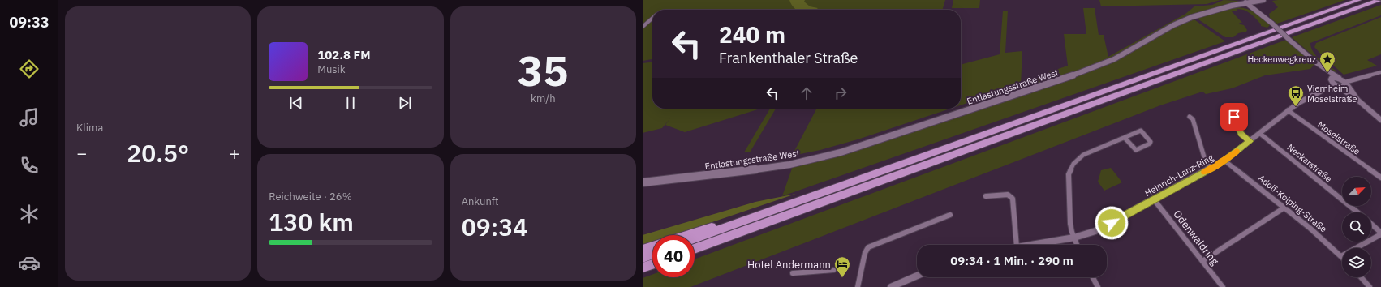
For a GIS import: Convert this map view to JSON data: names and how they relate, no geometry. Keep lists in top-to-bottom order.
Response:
{
  "streets": {
    "main road": ["Entlastungsstraße West"],
    "street": [
      "Moselstraße",
      "Neckarstraße",
      "Heinrich-Lanz-Ring",
      "Adolf-Kolping-Straße",
      "Odenwaldring"
    ]
  },
  "crossings": [
    ["Moselstraße", "Heinrich-Lanz-Ring"],
    ["Neckarstraße", "Heinrich-Lanz-Ring"],
    ["Heinrich-Lanz-Ring", "Adolf-Kolping-Straße"],
    ["Heinrich-Lanz-Ring", "Odenwaldring"]
  ],
  "places": {
    "place": ["Heckenwegkreuz"],
    "bus stop": ["Viernheim Moselstraße"],
    "hotel": ["Hotel Andermann"]
  },
  "north": "top right",
  "page": {
    "tabs": "09:33",
    "tile": [
      "Klima",
      ["35", "km/h"],
      ["Reichweite · 26%", "130 km"],
      ["Ankunft", "09:34"]
    ],
    "turn": ["240 m", "Frankenthaler Straße"],
    "song": ["102.8 FM", "Musik"],
    "heat": ["−", "20.5°", "+"],
    "limit": "40",
    "trip": "09:34 · 1 Min. · 290 m"
  }
}
